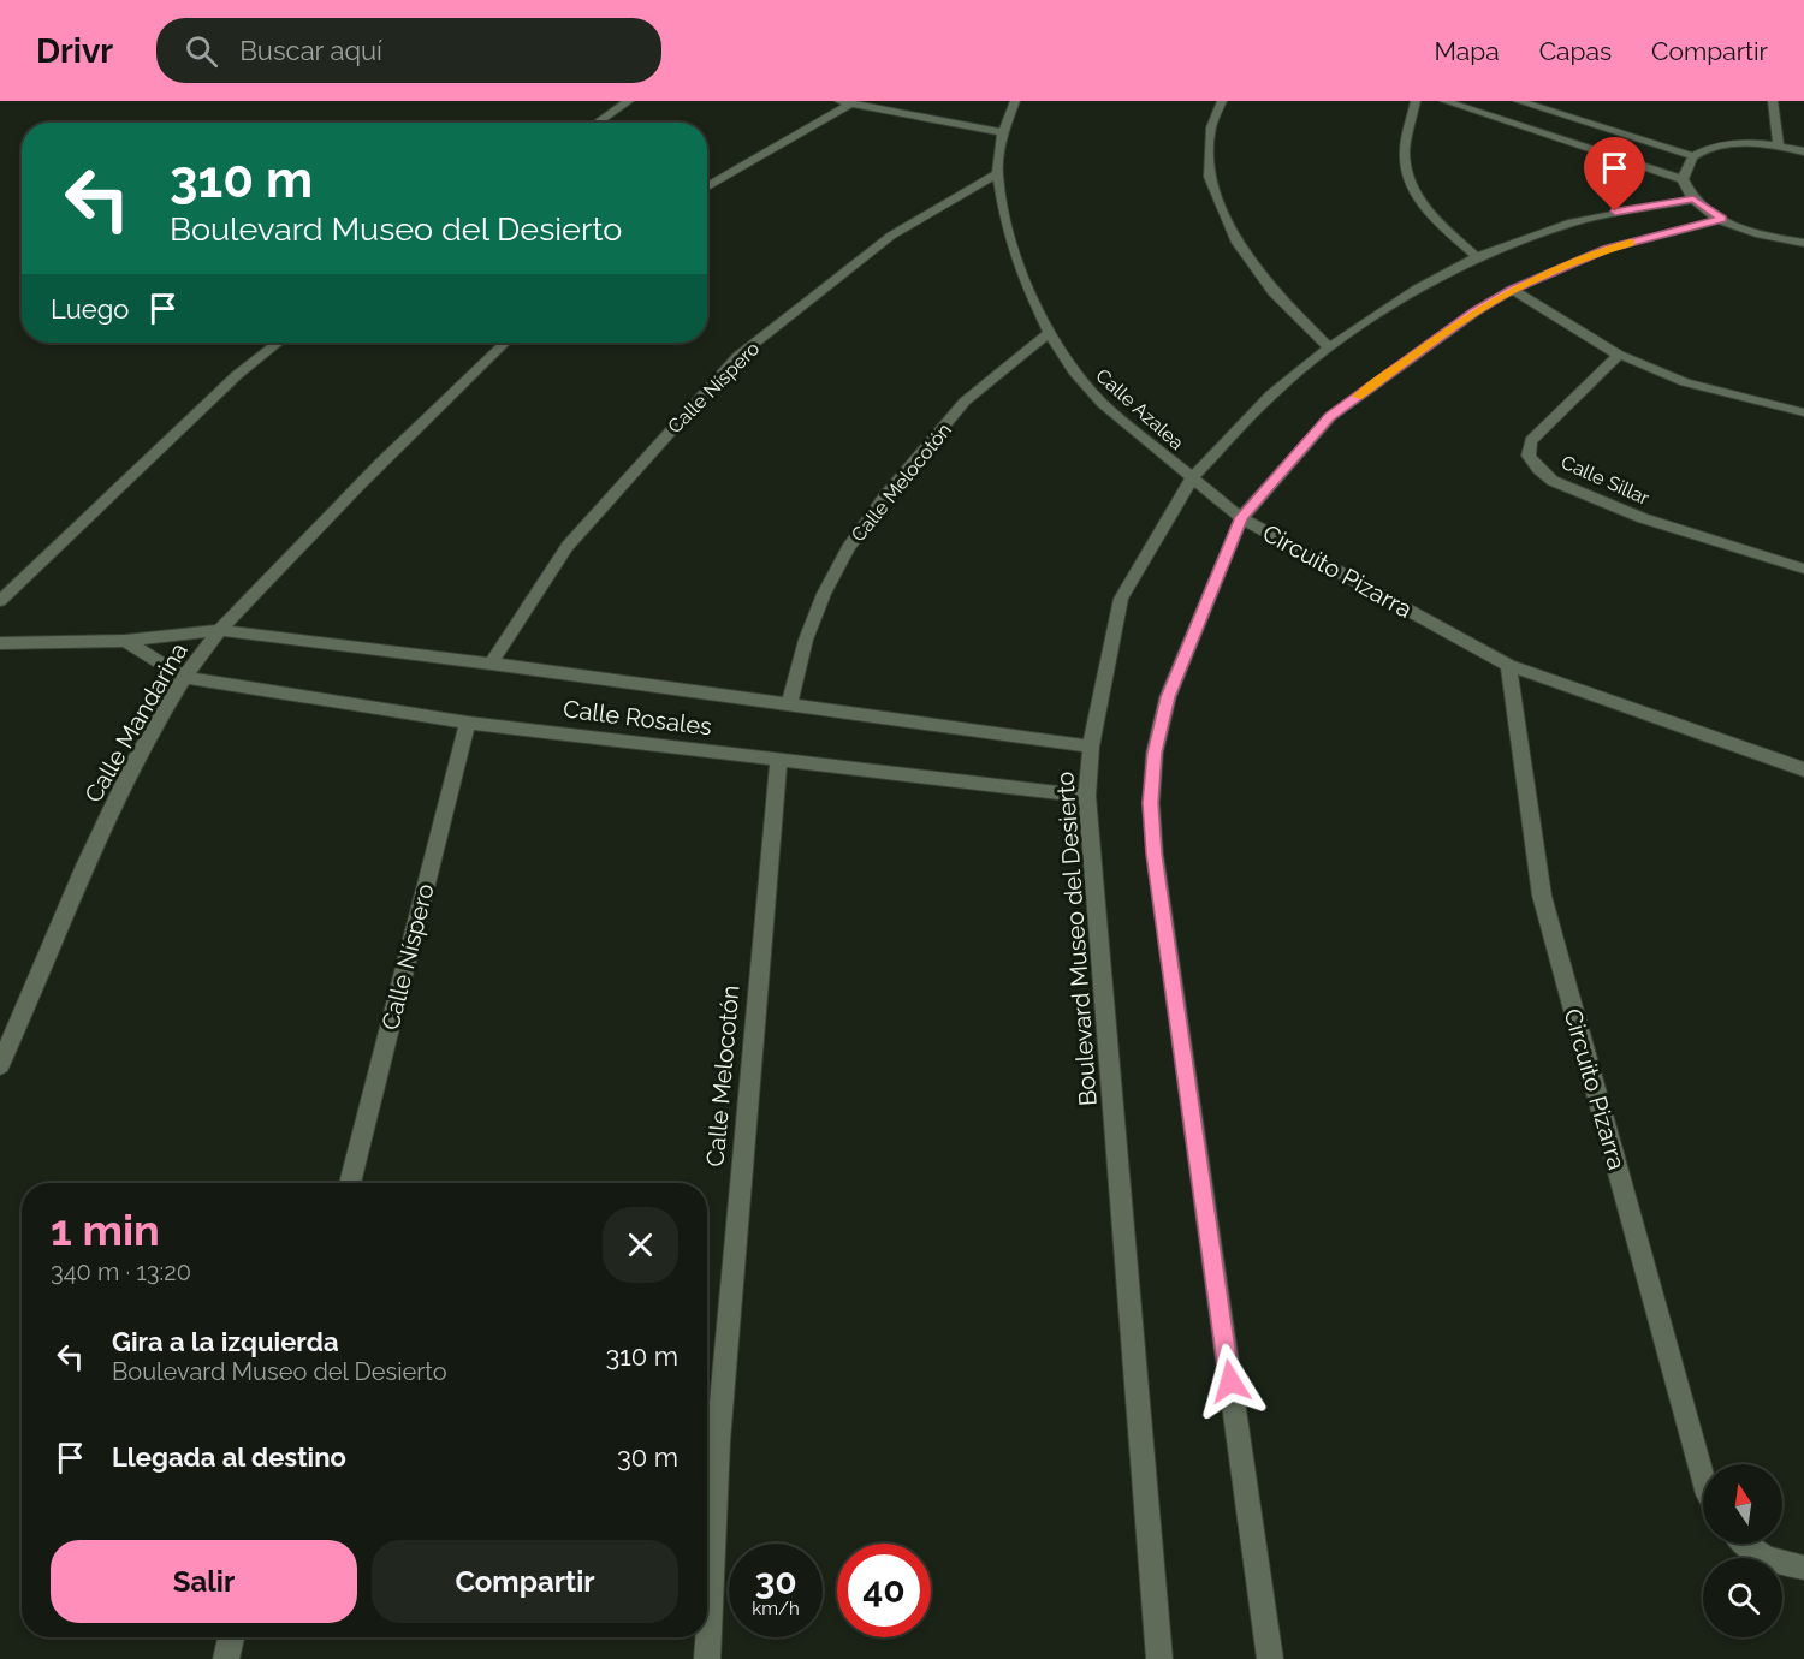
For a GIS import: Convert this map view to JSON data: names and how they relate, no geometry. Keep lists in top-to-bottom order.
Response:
{
  "streets": {
    "street": [
      "Calle Níspero",
      "Calle Azalea",
      "Calle Sillar",
      "Calle Melocotón",
      "Circuito Pizarra",
      "Calle Rosales",
      "Calle Mandarina",
      "Boulevard Museo del Desierto"
    ]
  },
  "crossings": [
    ["Calle Níspero", "Calle Azalea"],
    ["Calle Níspero", "Calle Rosales"],
    ["Calle Azalea", "Calle Melocotón"],
    ["Calle Azalea", "Circuito Pizarra"],
    ["Calle Azalea", "Boulevard Museo del Desierto"],
    ["Calle Melocotón", "Calle Rosales"],
    ["Calle Rosales", "Calle Mandarina"],
    ["Calle Rosales", "Boulevard Museo del Desierto"]
  ],
  "north": "top",
  "page": {
    "header": "Drivr",
    "search": "Buscar aquí",
    "nav": ["Mapa", "Capas", "Compartir"],
    "turn": ["310 m", "Boulevard Museo del Desierto"],
    "then": "Luego",
    "heading": ["1 min", "340 m · 13:20"],
    "list": [
      {
        "name": "Gira a la izquierda",
        "note": "Boulevard Museo del Desierto",
        "value": "310 m"
      },
      {
        "name": "Llegada al destino",
        "value": "30 m"
      }
    ],
    "buttons": ["Salir", "Compartir"],
    "speed": "30 km/h",
    "limit": "40"
  }
}
